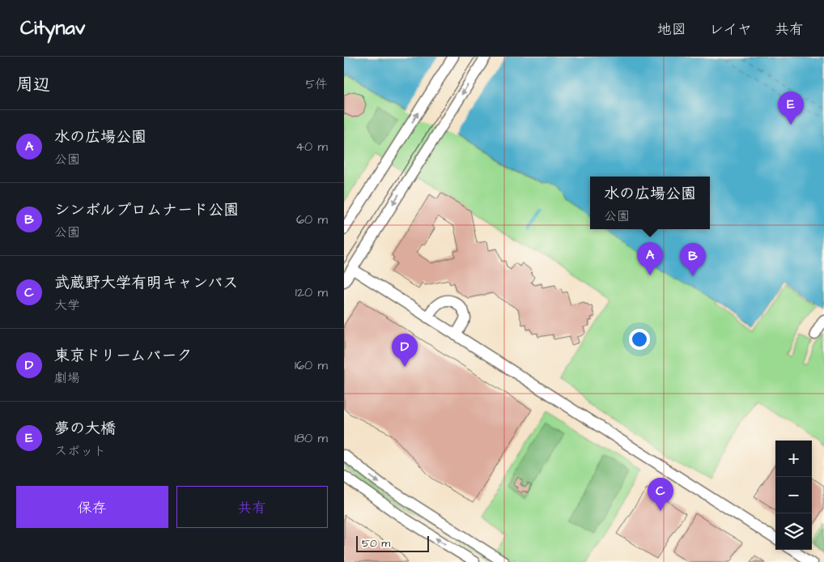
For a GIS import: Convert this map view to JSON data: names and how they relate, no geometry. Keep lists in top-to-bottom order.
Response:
{
  "scale_bar": "50 m",
  "page": {
    "header": "Citynav",
    "nav": ["地図", "レイヤ", "共有"],
    "heading": ["周辺", "5件"],
    "pins": [
      "E",
      "A",
      "B",
      "D",
      "C"
    ],
    "list": [
      {
        "mark": "A",
        "name": "水の広場公園",
        "note": "公園",
        "value": "40 m"
      },
      {
        "mark": "B",
        "name": "シンボルプロムナード公園",
        "note": "公園",
        "value": "60 m"
      },
      {
        "mark": "C",
        "name": "武蔵野大学有明キャンパス",
        "note": "大学",
        "value": "120 m"
      },
      {
        "mark": "D",
        "name": "東京ドリームパーク",
        "note": "劇場",
        "value": "160 m"
      },
      {
        "mark": "E",
        "name": "夢の大橋",
        "note": "スポット",
        "value": "180 m"
      }
    ],
    "popup": ["水の広場公園", "公園"],
    "map_buttons": ["+", "−"],
    "buttons": ["保存", "共有"],
    "scale": "50 m"
  }
}
